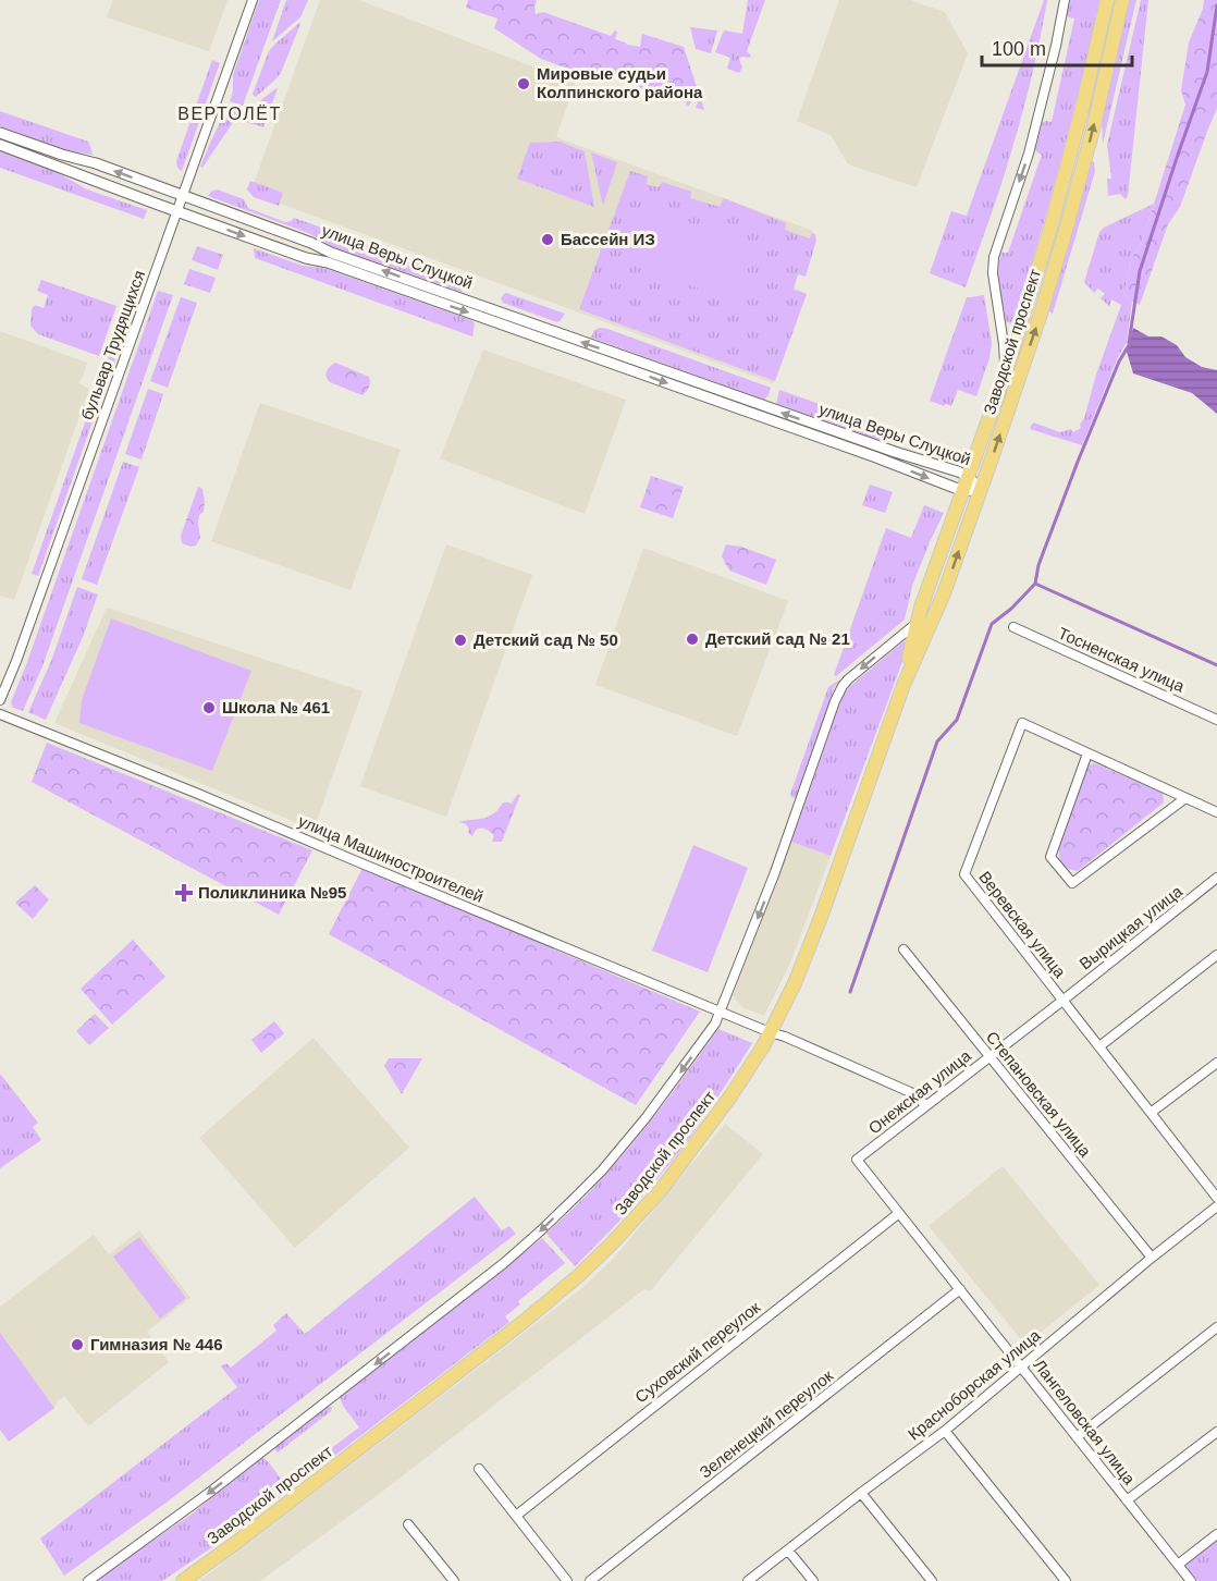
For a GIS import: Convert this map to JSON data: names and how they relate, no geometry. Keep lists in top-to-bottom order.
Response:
{
  "streets": {
    "main road": ["Заводской проспект"],
    "street": [
      "улица Веры Слуцкой",
      "бульвар Трудящихся",
      "Тосненская улица",
      "улица Машиностроителей",
      "Веревская улица",
      "Вырицкая улица",
      "Онежская улица",
      "Степановская улица",
      "Суховский переулок",
      "Красноборская улица",
      "Лангеловская улица",
      "Зеленецкий переулок"
    ]
  },
  "crossings": [
    ["улица Веры Слуцкой", "Заводской проспект"],
    ["улица Веры Слуцкой", "бульвар Трудящихся"],
    ["Заводской проспект", "улица Машиностроителей"],
    ["улица Машиностроителей", "Онежская улица"],
    ["Веревская улица", "Вырицкая улица"],
    ["Веревская улица", "Онежская улица"],
    ["Вырицкая улица", "Онежская улица"],
    ["Онежская улица", "Степановская улица"],
    ["Онежская улица", "Лангеловская улица"],
    ["Степановская улица", "Красноборская улица"],
    ["Суховский переулок", "Лангеловская улица"],
    ["Красноборская улица", "Лангеловская улица"],
    ["Лангеловская улица", "Зеленецкий переулок"]
  ],
  "districts": ["ВЕРТОЛЁТ"],
  "places": {
    "other": [
      "Мировые судьи Колпинского района",
      "Бассейн ИЗ",
      "Детский сад № 21",
      "Детский сад № 50",
      "Школа № 461",
      "Гимназия № 446"
    ],
    "health": ["Поликлиника №95"]
  },
  "scale_bar": "100 m"
}
